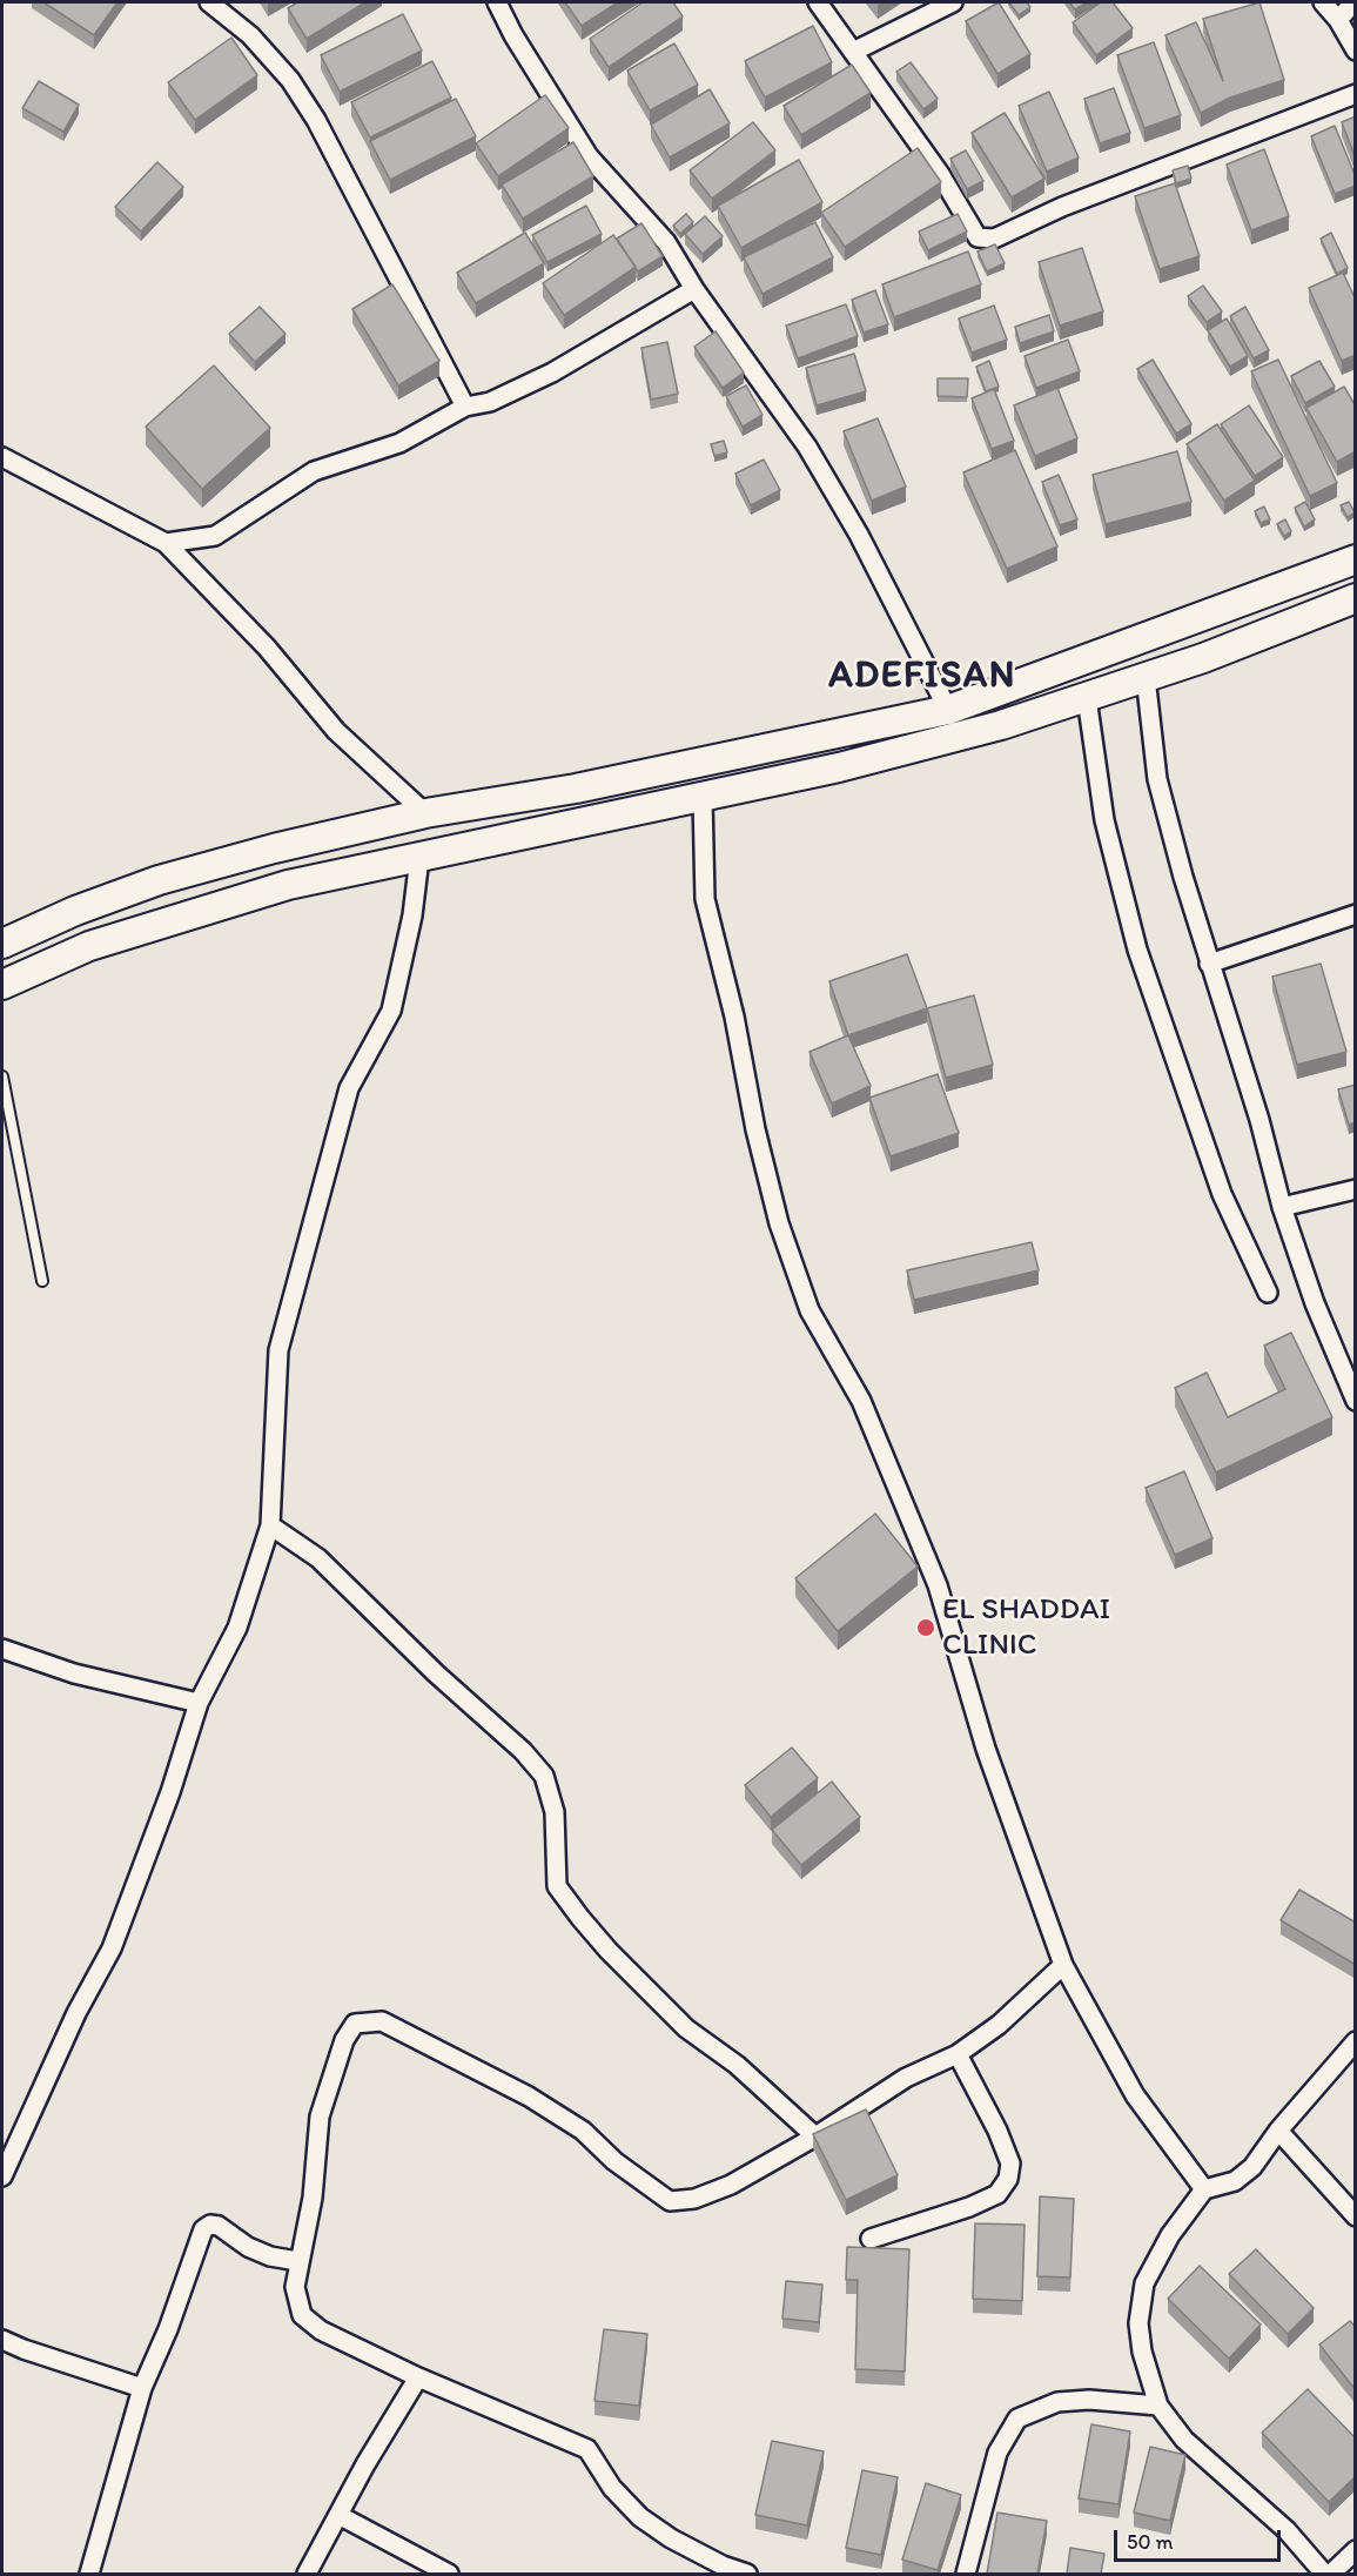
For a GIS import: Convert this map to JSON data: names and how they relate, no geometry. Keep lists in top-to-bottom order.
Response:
{
  "districts": ["ADEFISAN"],
  "places": ["EL SHADDAI CLINIC"],
  "scale_bar": "50 m"
}
